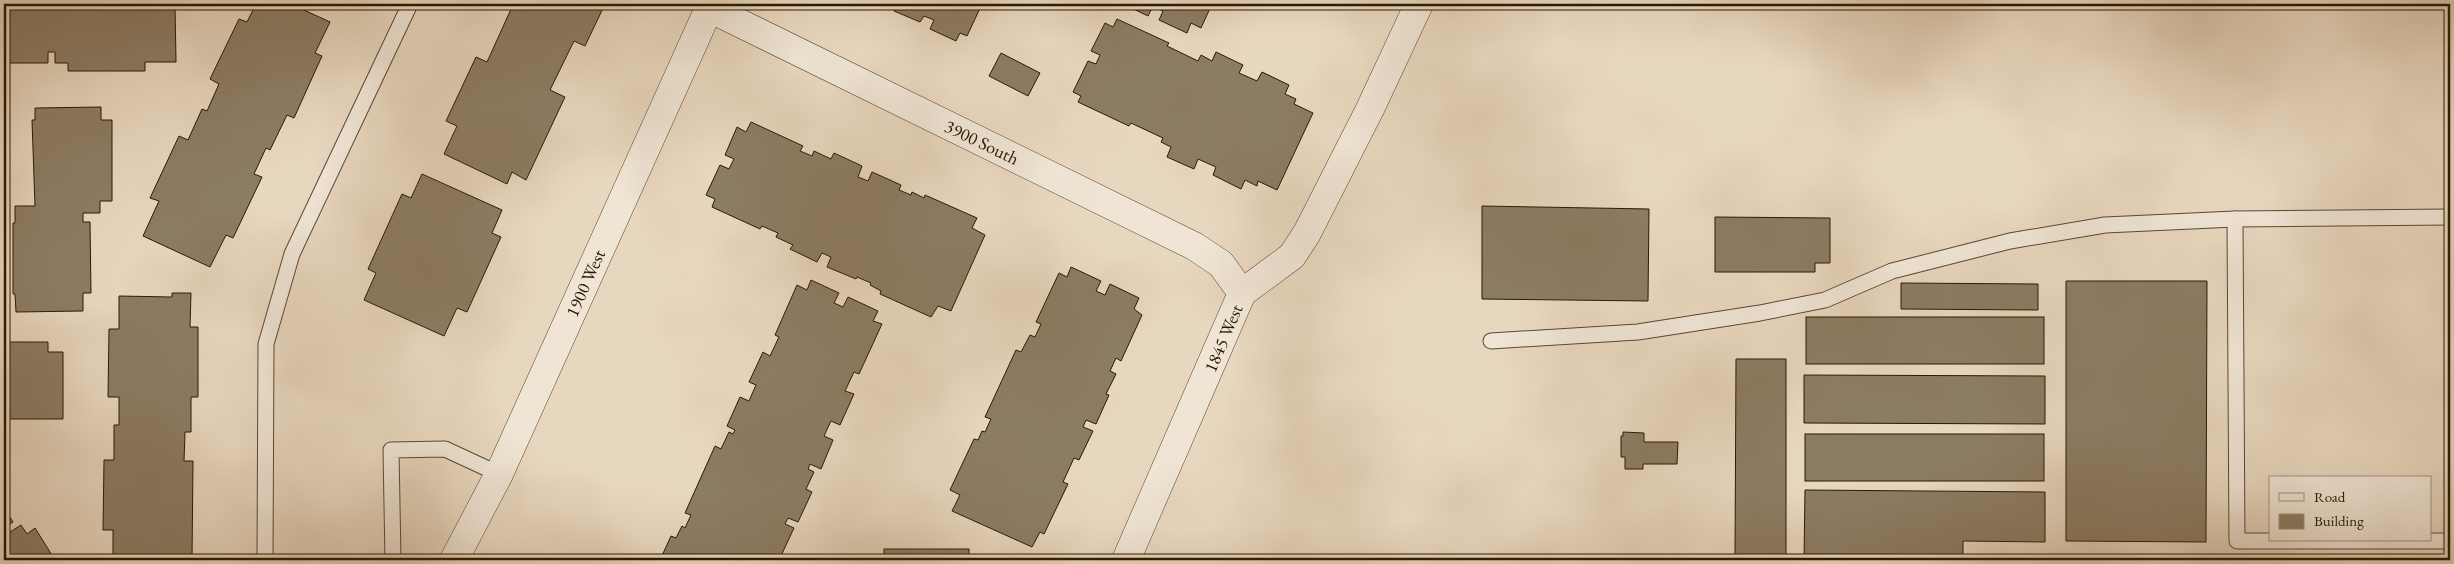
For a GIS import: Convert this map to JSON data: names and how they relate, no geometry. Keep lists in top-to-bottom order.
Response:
{
  "streets": {
    "street": ["3900 South", "1900 West", "1845 West"]
  },
  "crossings": [
    ["3900 South", "1900 West"],
    ["3900 South", "1845 West"]
  ],
  "legend": ["Road", "Building"]
}
